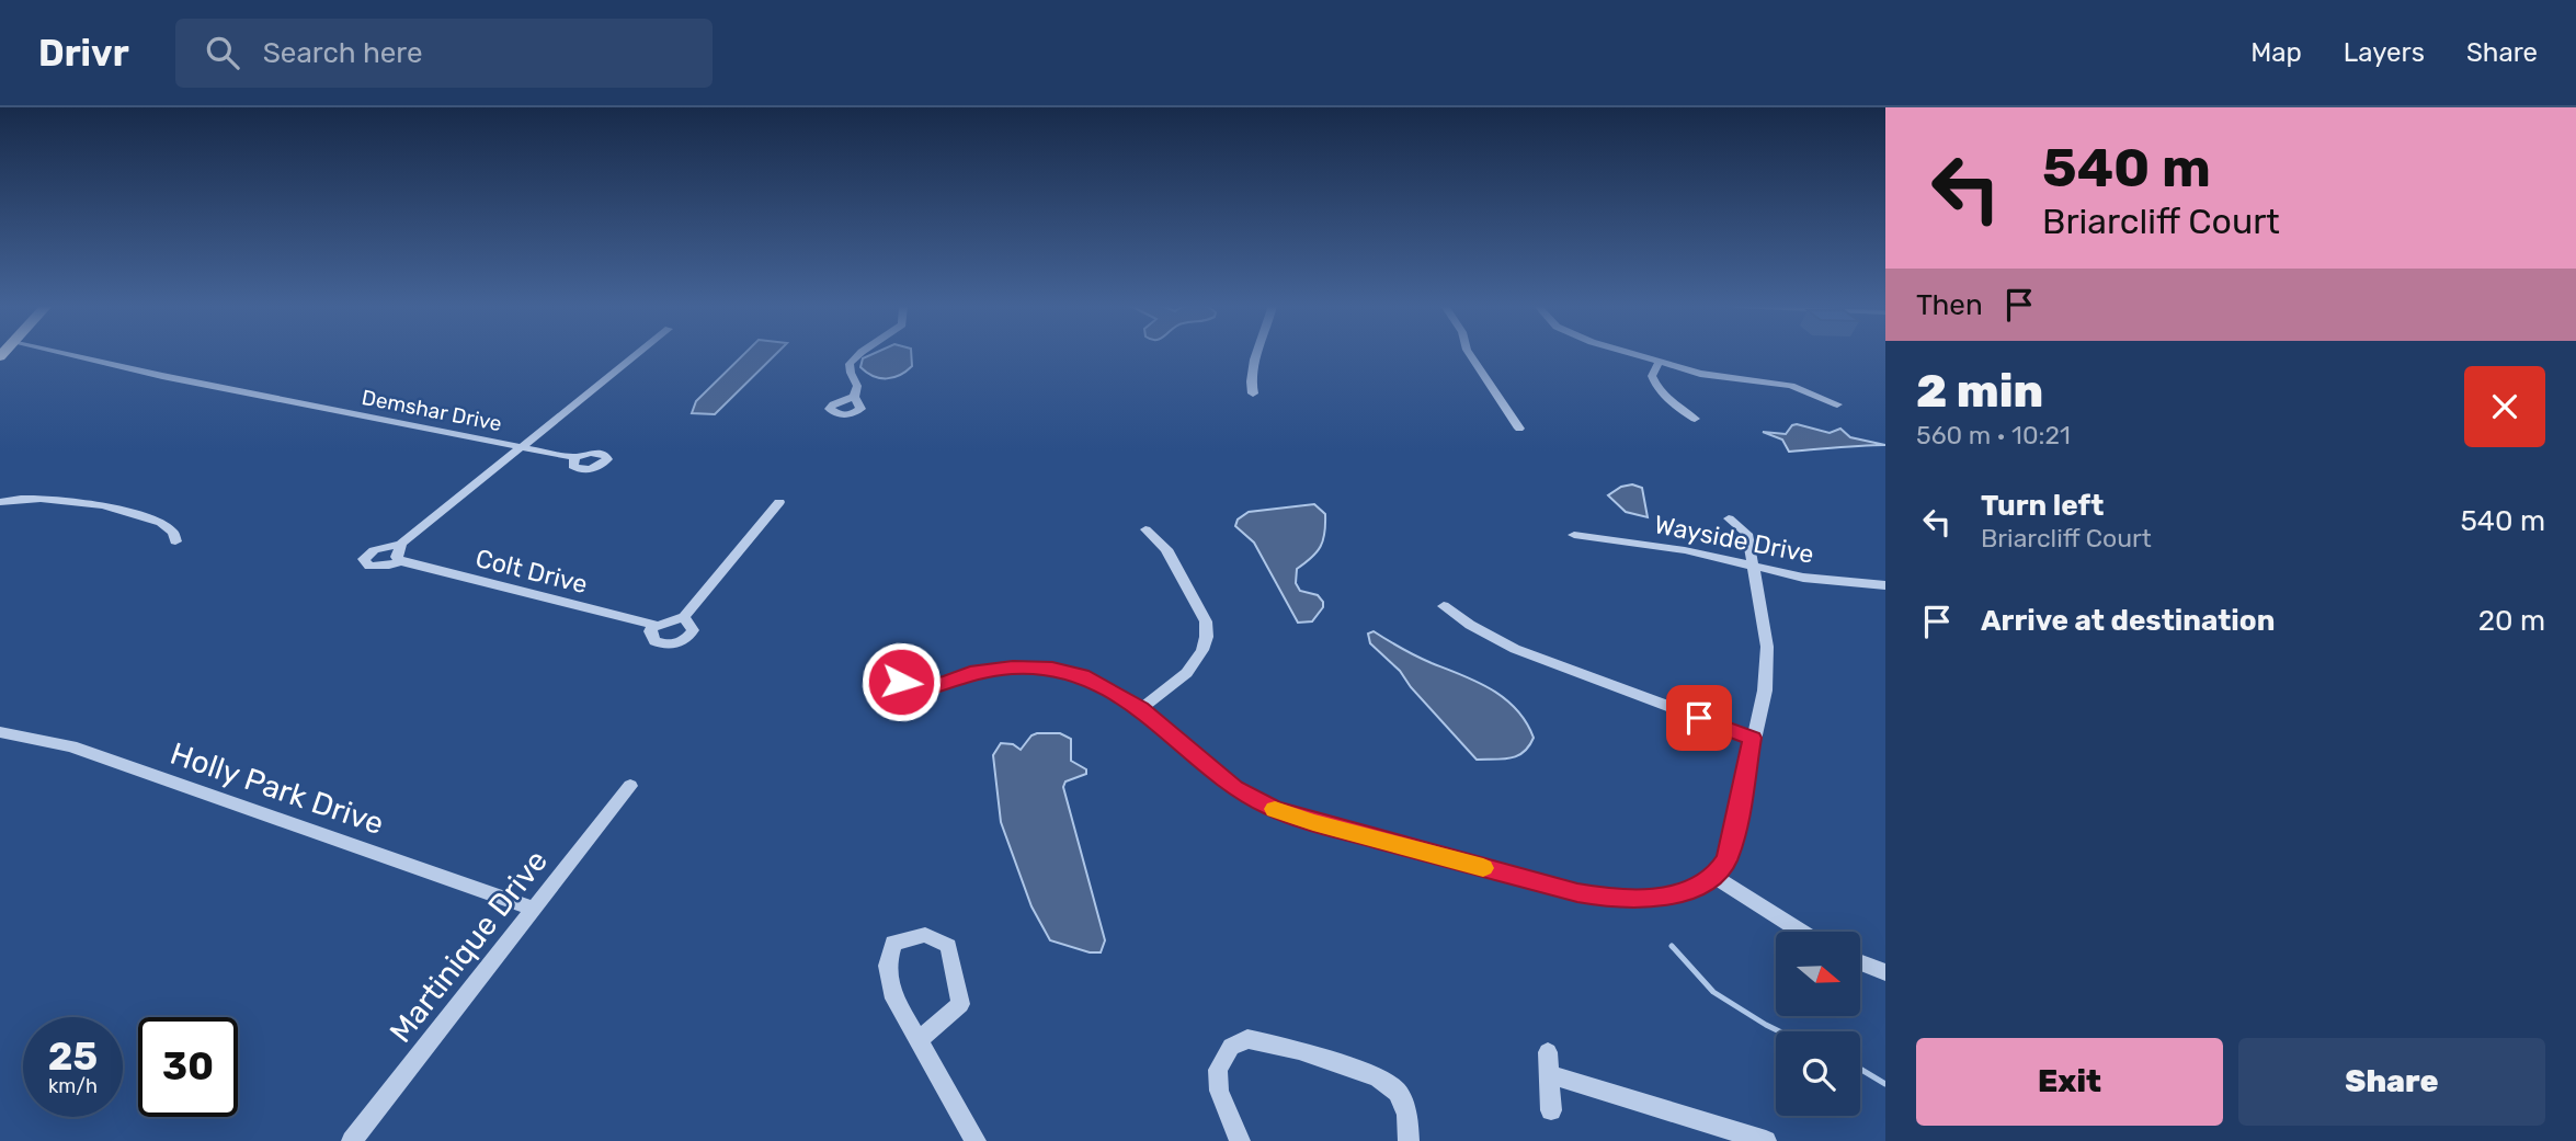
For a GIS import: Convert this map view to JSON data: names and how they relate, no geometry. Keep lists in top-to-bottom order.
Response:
{
  "streets": {
    "street": [
      "Demshar Drive",
      "Wayside Drive",
      "Colt Drive",
      "Holly Park Drive",
      "Martinique Drive"
    ]
  },
  "crossings": [
    ["Holly Park Drive", "Martinique Drive"]
  ],
  "north": "right",
  "page": {
    "header": "Drivr",
    "search": "Search here",
    "nav": ["Map", "Layers", "Share"],
    "turn": ["540 m", "Briarcliff Court"],
    "then": "Then",
    "heading": ["2 min", "560 m · 10:21"],
    "list": [
      {
        "name": "Turn left",
        "note": "Briarcliff Court",
        "value": "540 m"
      },
      {
        "name": "Arrive at destination",
        "value": "20 m"
      }
    ],
    "speed": "25 km/h",
    "limit": "30",
    "buttons": ["Exit", "Share"]
  }
}
